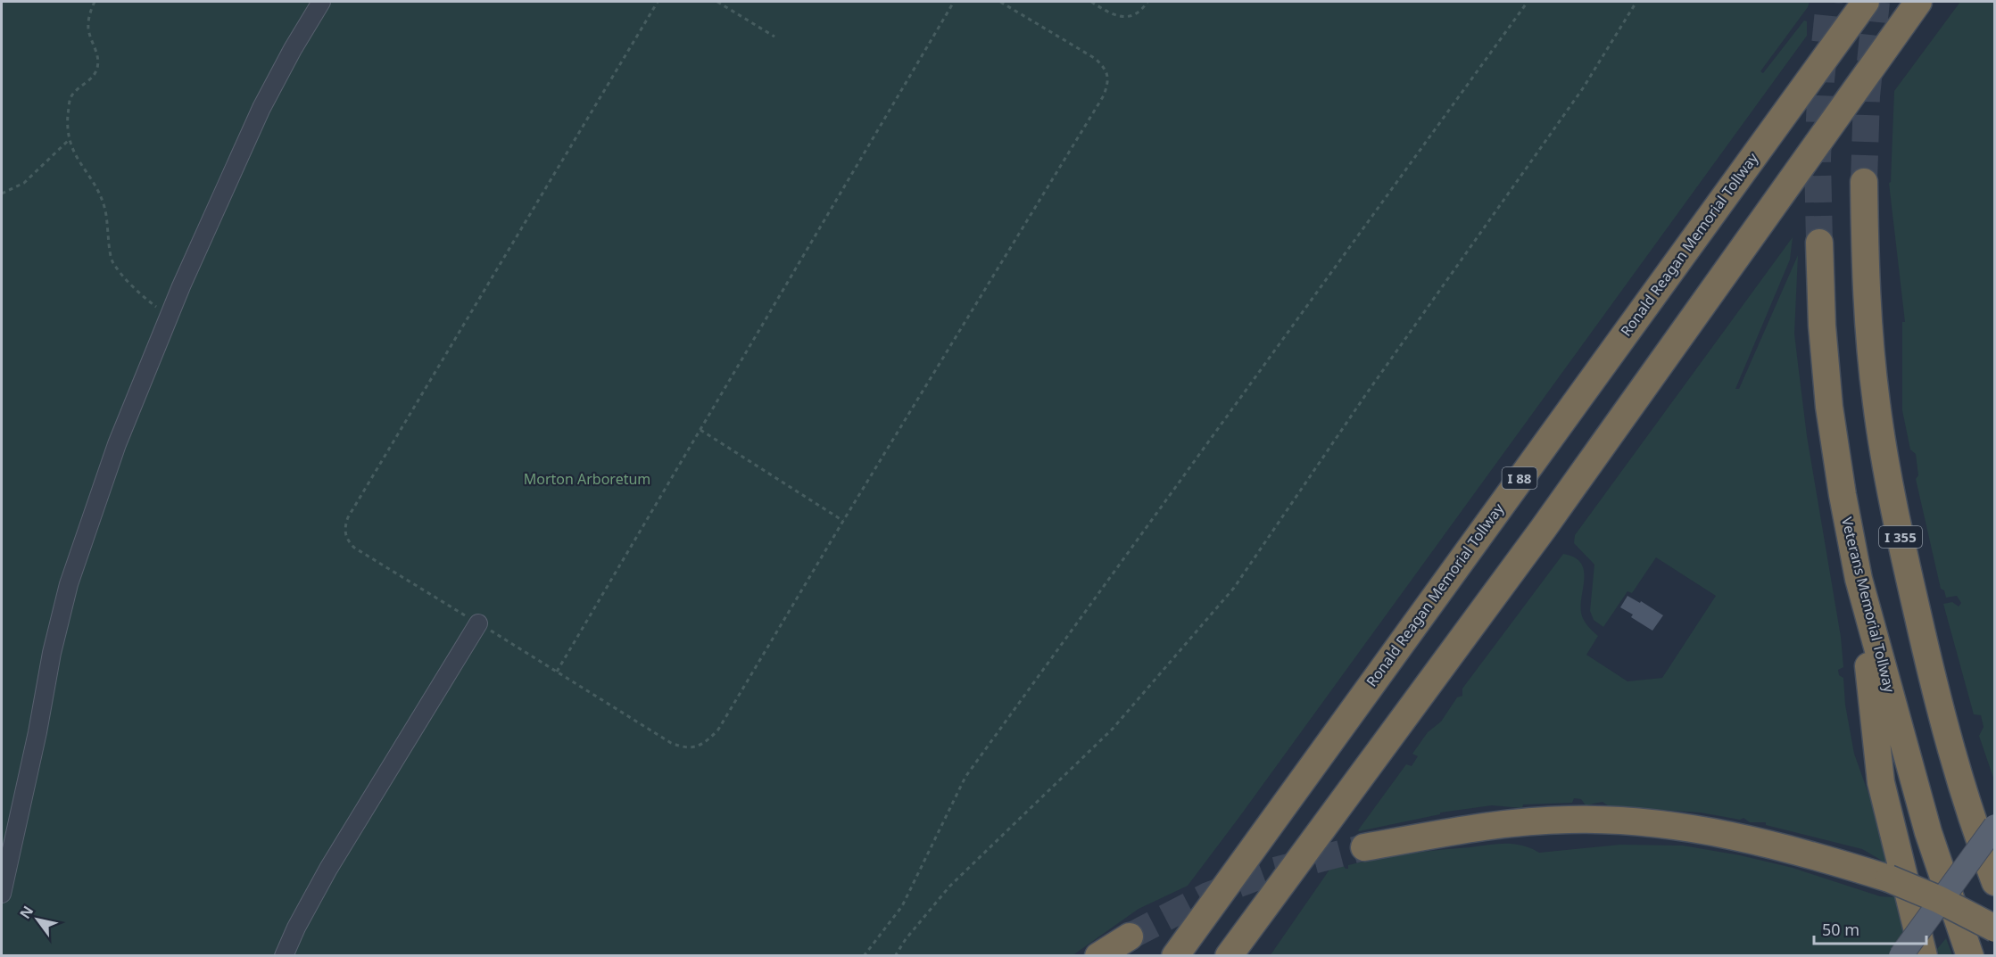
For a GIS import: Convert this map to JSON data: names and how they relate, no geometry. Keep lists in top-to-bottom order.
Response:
{
  "streets": {
    "highway": [
      "Ronald Reagan Memorial Tollway",
      "I 88",
      "I 355",
      "Veterans Memorial Tollway"
    ]
  },
  "parks": ["Morton Arboretum"],
  "scale_bar": "50 m",
  "north": "top left"
}
